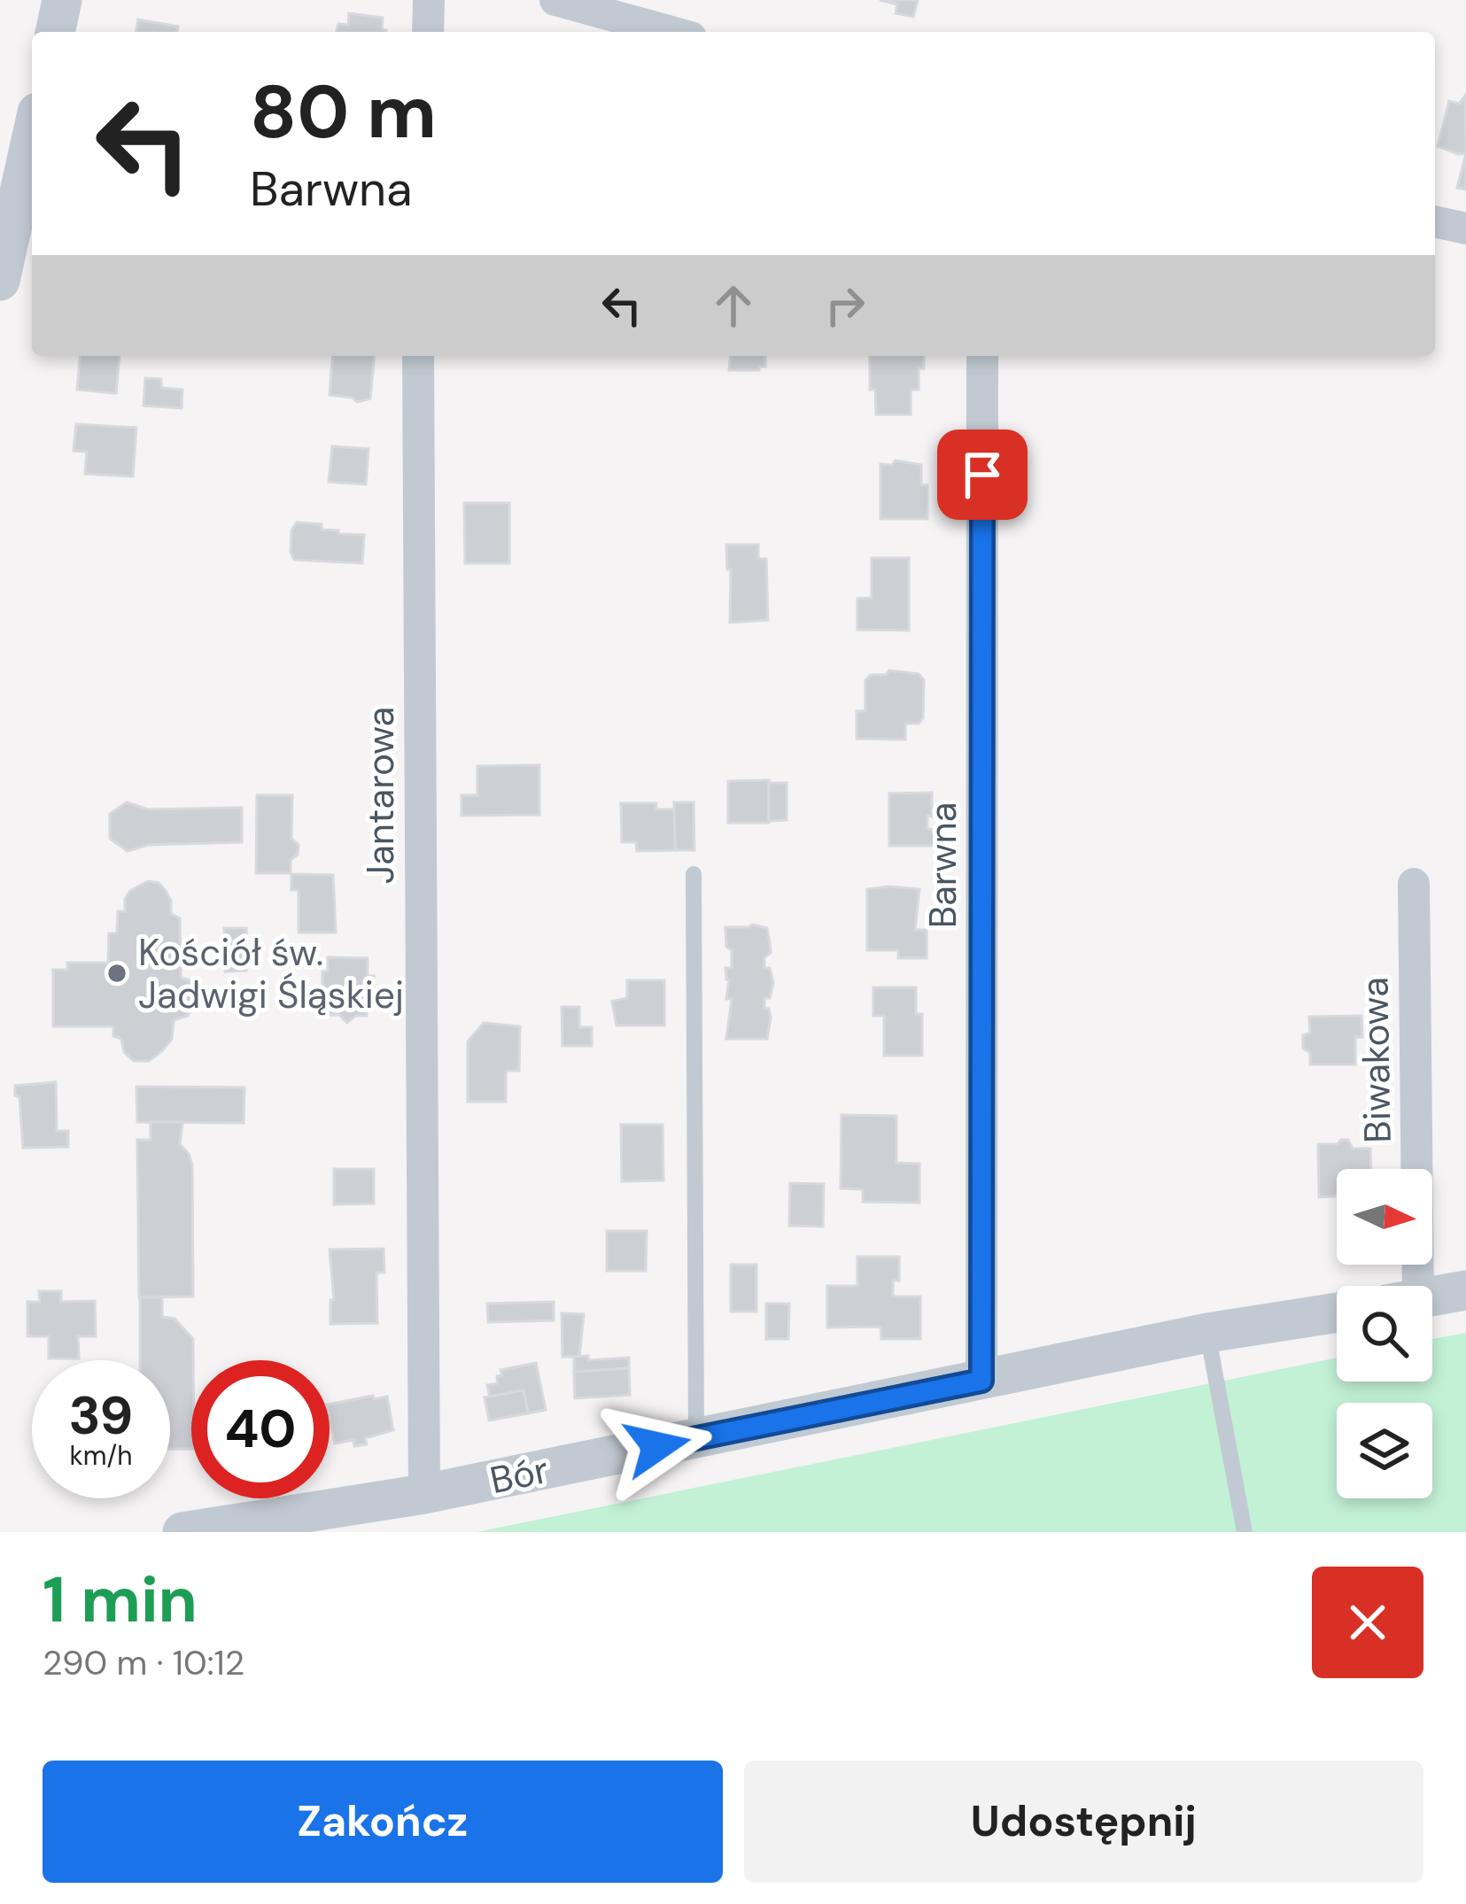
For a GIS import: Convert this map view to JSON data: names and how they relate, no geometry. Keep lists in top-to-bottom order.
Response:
{
  "streets": {
    "street": [
      "Jantarowa",
      "Barwna",
      "Biwakowa",
      "Bór"
    ]
  },
  "crossings": [
    ["Jantarowa", "Bór"],
    ["Barwna", "Bór"]
  ],
  "places": ["Kościół św. Jadwigi Śląskiej"],
  "north": "right",
  "page": {
    "turn": ["80 m", "Barwna"],
    "speed": "39 km/h",
    "limit": "40",
    "heading": ["1 min", "290 m · 10:12"],
    "buttons": ["Zakończ", "Udostępnij"]
  }
}
